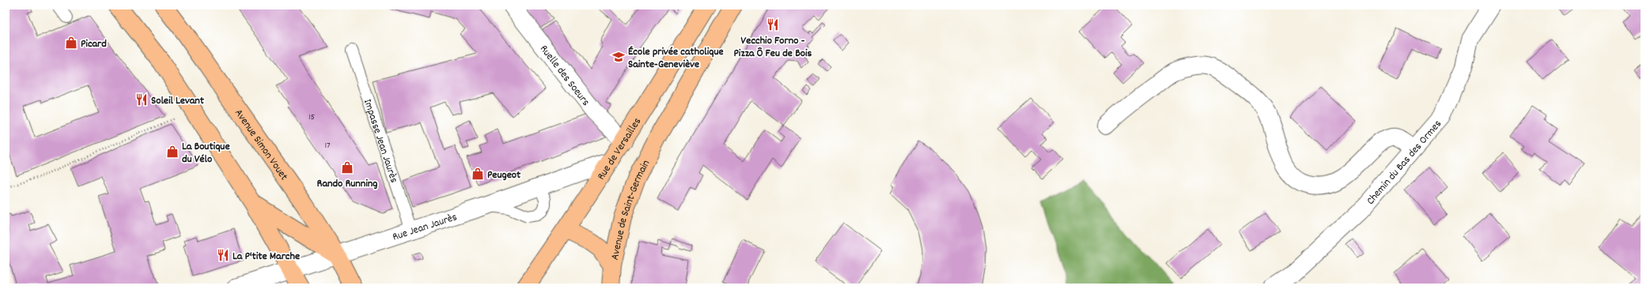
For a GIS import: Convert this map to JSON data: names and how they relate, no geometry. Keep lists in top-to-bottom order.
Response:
{
  "streets": {
    "main road": ["Avenue Simon Vouet", "Rue de Versailles", "Avenue de Saint-Germain"],
    "street": ["Ruelle des Soeurs", "Chemin du Bas des Ormes", "Rue Jean Jaurès"],
    "lane": ["Impasse Jean Jaurès"]
  },
  "crossings": [
    ["Ruelle des Soeurs", "Rue de Versailles"],
    ["Impasse Jean Jaurès", "Rue Jean Jaurès"],
    ["Avenue Simon Vouet", "Rue Jean Jaurès"],
    ["Rue de Versailles", "Rue Jean Jaurès"]
  ],
  "places": {
    "restaurant": ["Vecchio Forno - Pizza Ô Feu de Bois", "Soleil Levant", "La P'tite Marche"],
    "shop": [
      "Picard",
      "La Boutique du Vélo",
      "Rando Running",
      "Peugeot"
    ],
    "school or university": ["École privée catholique Sainte-Geneviève"]
  },
  "house_numbers": ["15", "17"]
}
